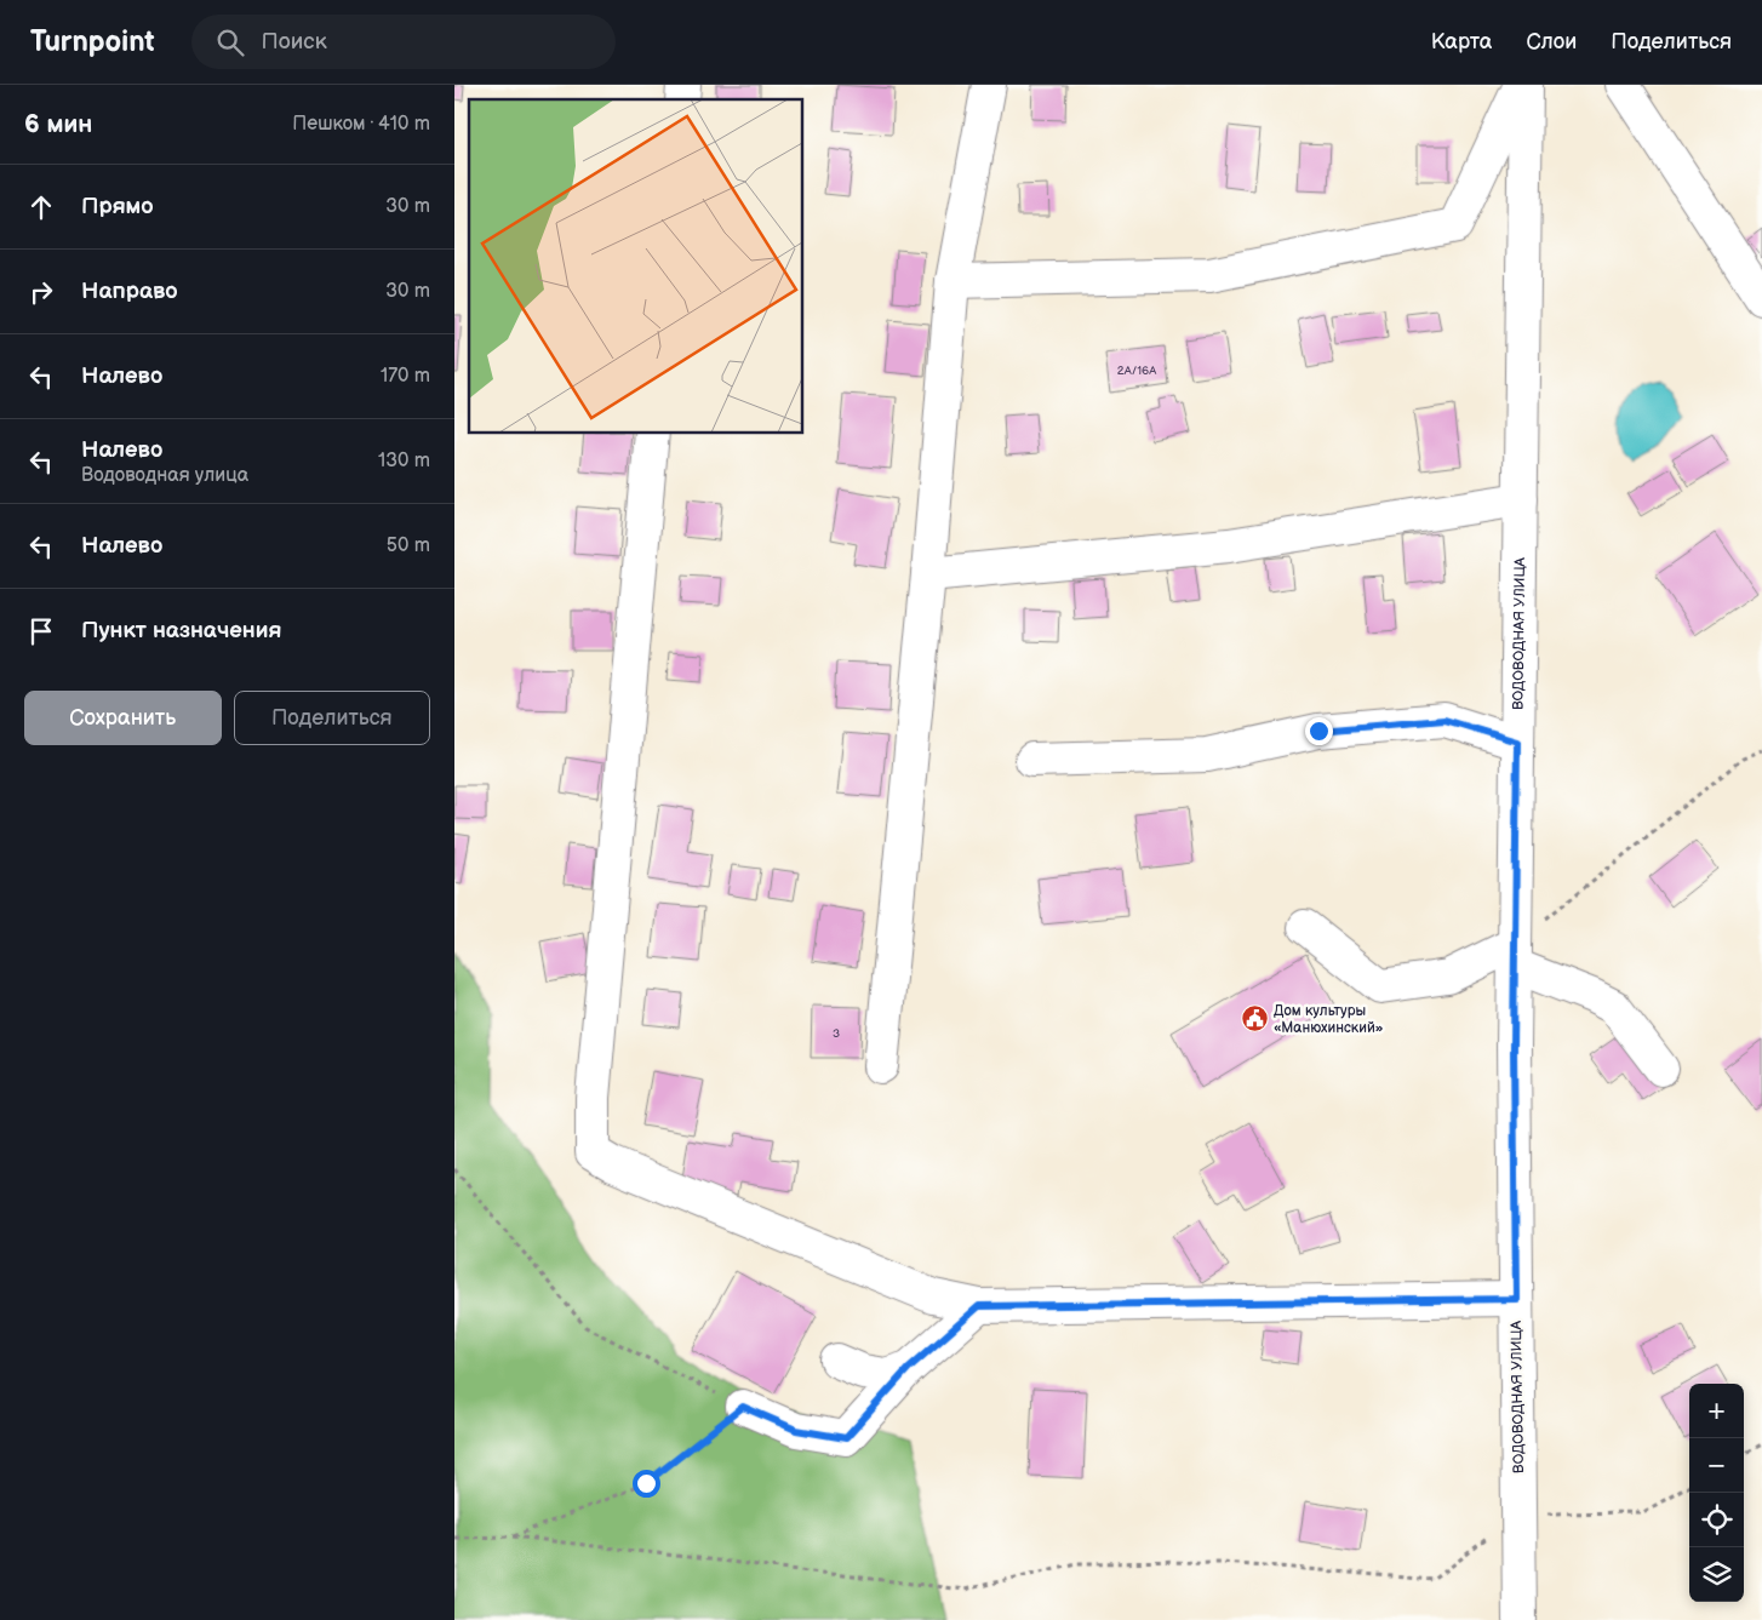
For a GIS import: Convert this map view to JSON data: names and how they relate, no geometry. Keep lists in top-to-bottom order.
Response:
{
  "streets": {
    "street": ["ВОДОВОДНАЯ УЛИЦА"]
  },
  "places": {
    "public building": ["Дом культуры «Манюхинский»"]
  },
  "house_numbers": ["2А/16А", "3"],
  "page": {
    "header": "Turnpoint",
    "search": "Поиск",
    "nav": ["Карта", "Слои", "Поделиться"],
    "heading": ["6 мин", "Пешком · 410 m"],
    "list": [
      ["Прямо", "30 m"],
      ["Направо", "30 m"],
      ["Налево", "170 m"],
      ["Налево", "Водоводная улица", "130 m"],
      ["Налево", "50 m"],
      "Пункт назначения"
    ],
    "buttons": ["Сохранить", "Поделиться"],
    "map_buttons": ["+", "−"]
  }
}
